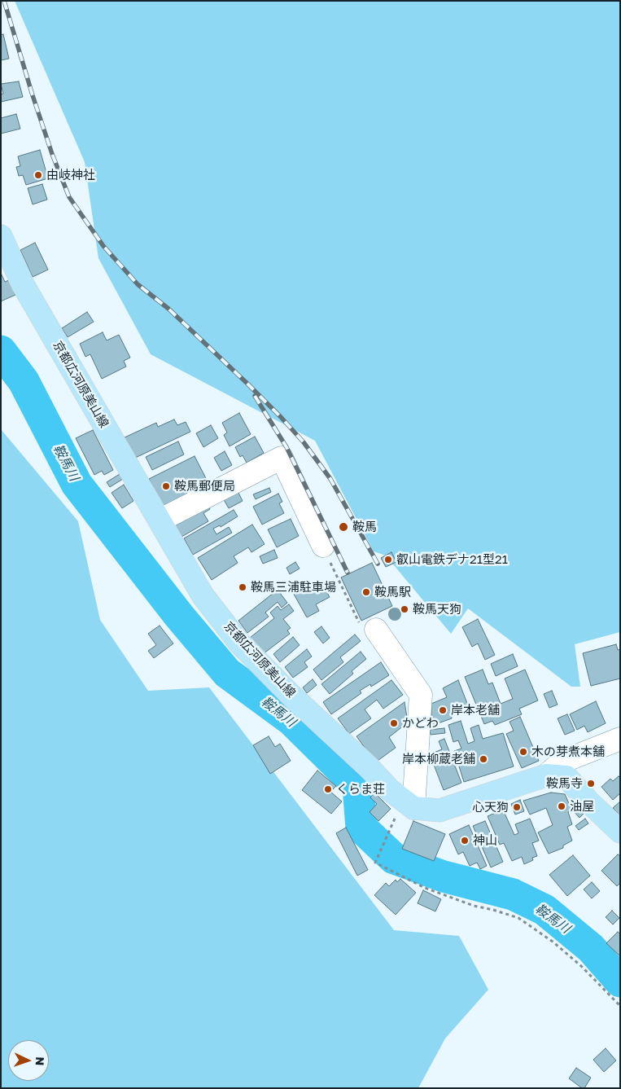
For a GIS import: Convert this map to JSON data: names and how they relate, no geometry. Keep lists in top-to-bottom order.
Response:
{
  "streets": {
    "main road": ["京都広河原美山線"]
  },
  "water": ["鞍馬川"],
  "places": [
    "由岐神社",
    "鞍馬郵便局",
    "鞍馬",
    "叡山電鉄デナ21型21",
    "鞍馬三浦駐車場",
    "鞍馬駅",
    "鞍馬天狗",
    "岸本老舗",
    "かどわ",
    "木の芽煮本舗",
    "岸本柳蔵老舗",
    "鞍馬寺",
    "くらま荘",
    "油屋",
    "心天狗",
    "神山"
  ],
  "north": "right"
}
